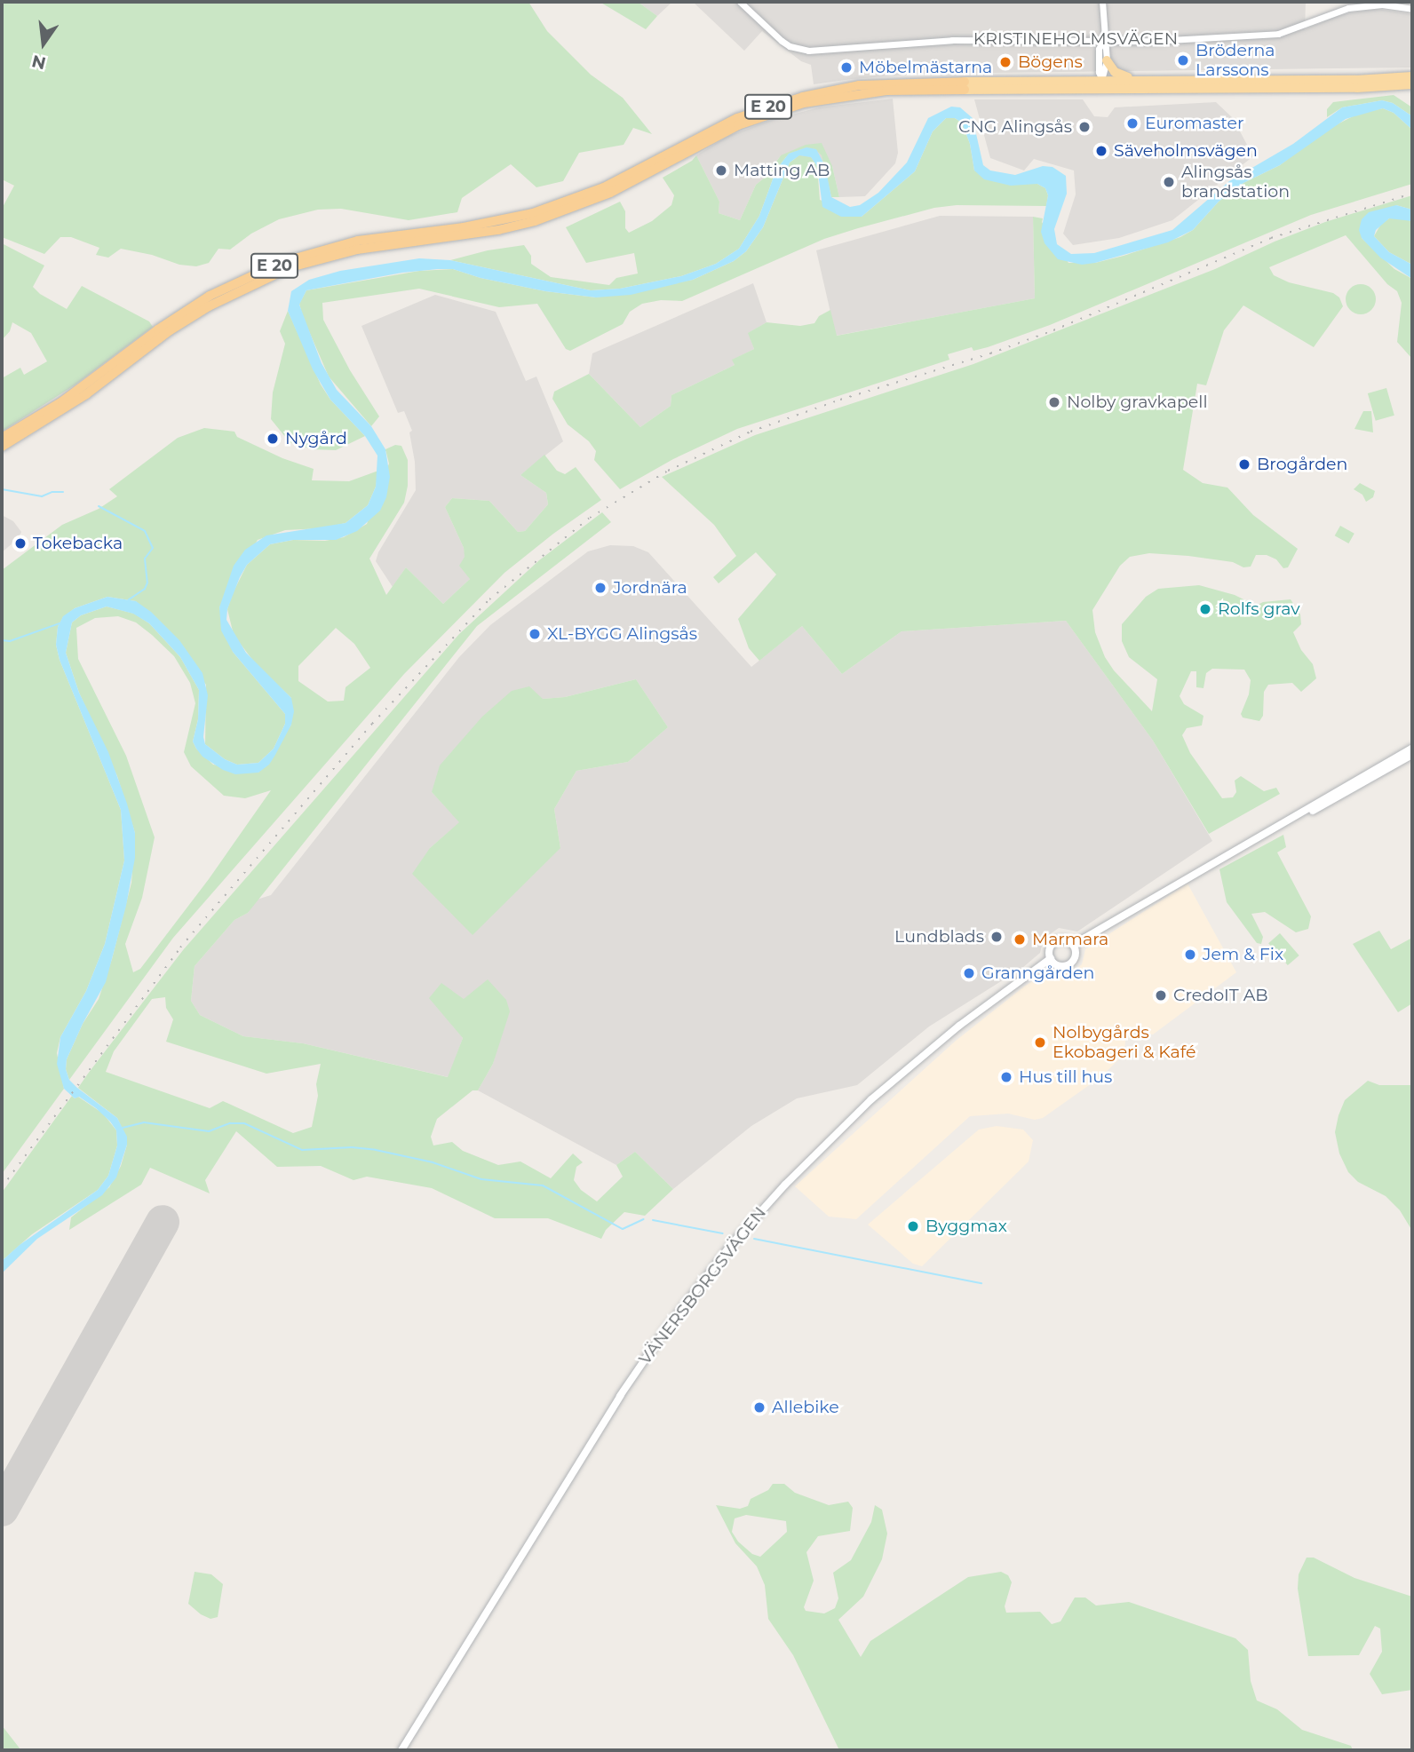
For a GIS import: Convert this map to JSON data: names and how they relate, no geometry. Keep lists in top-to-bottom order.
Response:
{
  "streets": {
    "highway": ["E 20"],
    "main road": ["VÄNERSBORGSVÄGEN"],
    "street": ["KRISTINEHOLMSVÄGEN"]
  },
  "places": [
    "Bröderna Larssons",
    "Bögens",
    "Möbelmästarna",
    "Euromaster",
    "CNG Alingsås",
    "Säveholmsvägen",
    "Matting AB",
    "Alingsås brandstation",
    "Nolby gravkapell",
    "Nygård",
    "Brogården",
    "Tokebacka",
    "Jordnära",
    "Rolfs grav",
    "XL-BYGG Alingsås",
    "Lundblads",
    "Marmara",
    "Jem & Fix",
    "Granngården",
    "CredoIT AB",
    "Nolbygårds Ekobageri & Kafé",
    "Hus till hus",
    "Byggmax",
    "Allebike"
  ],
  "north": "bottom"
}
